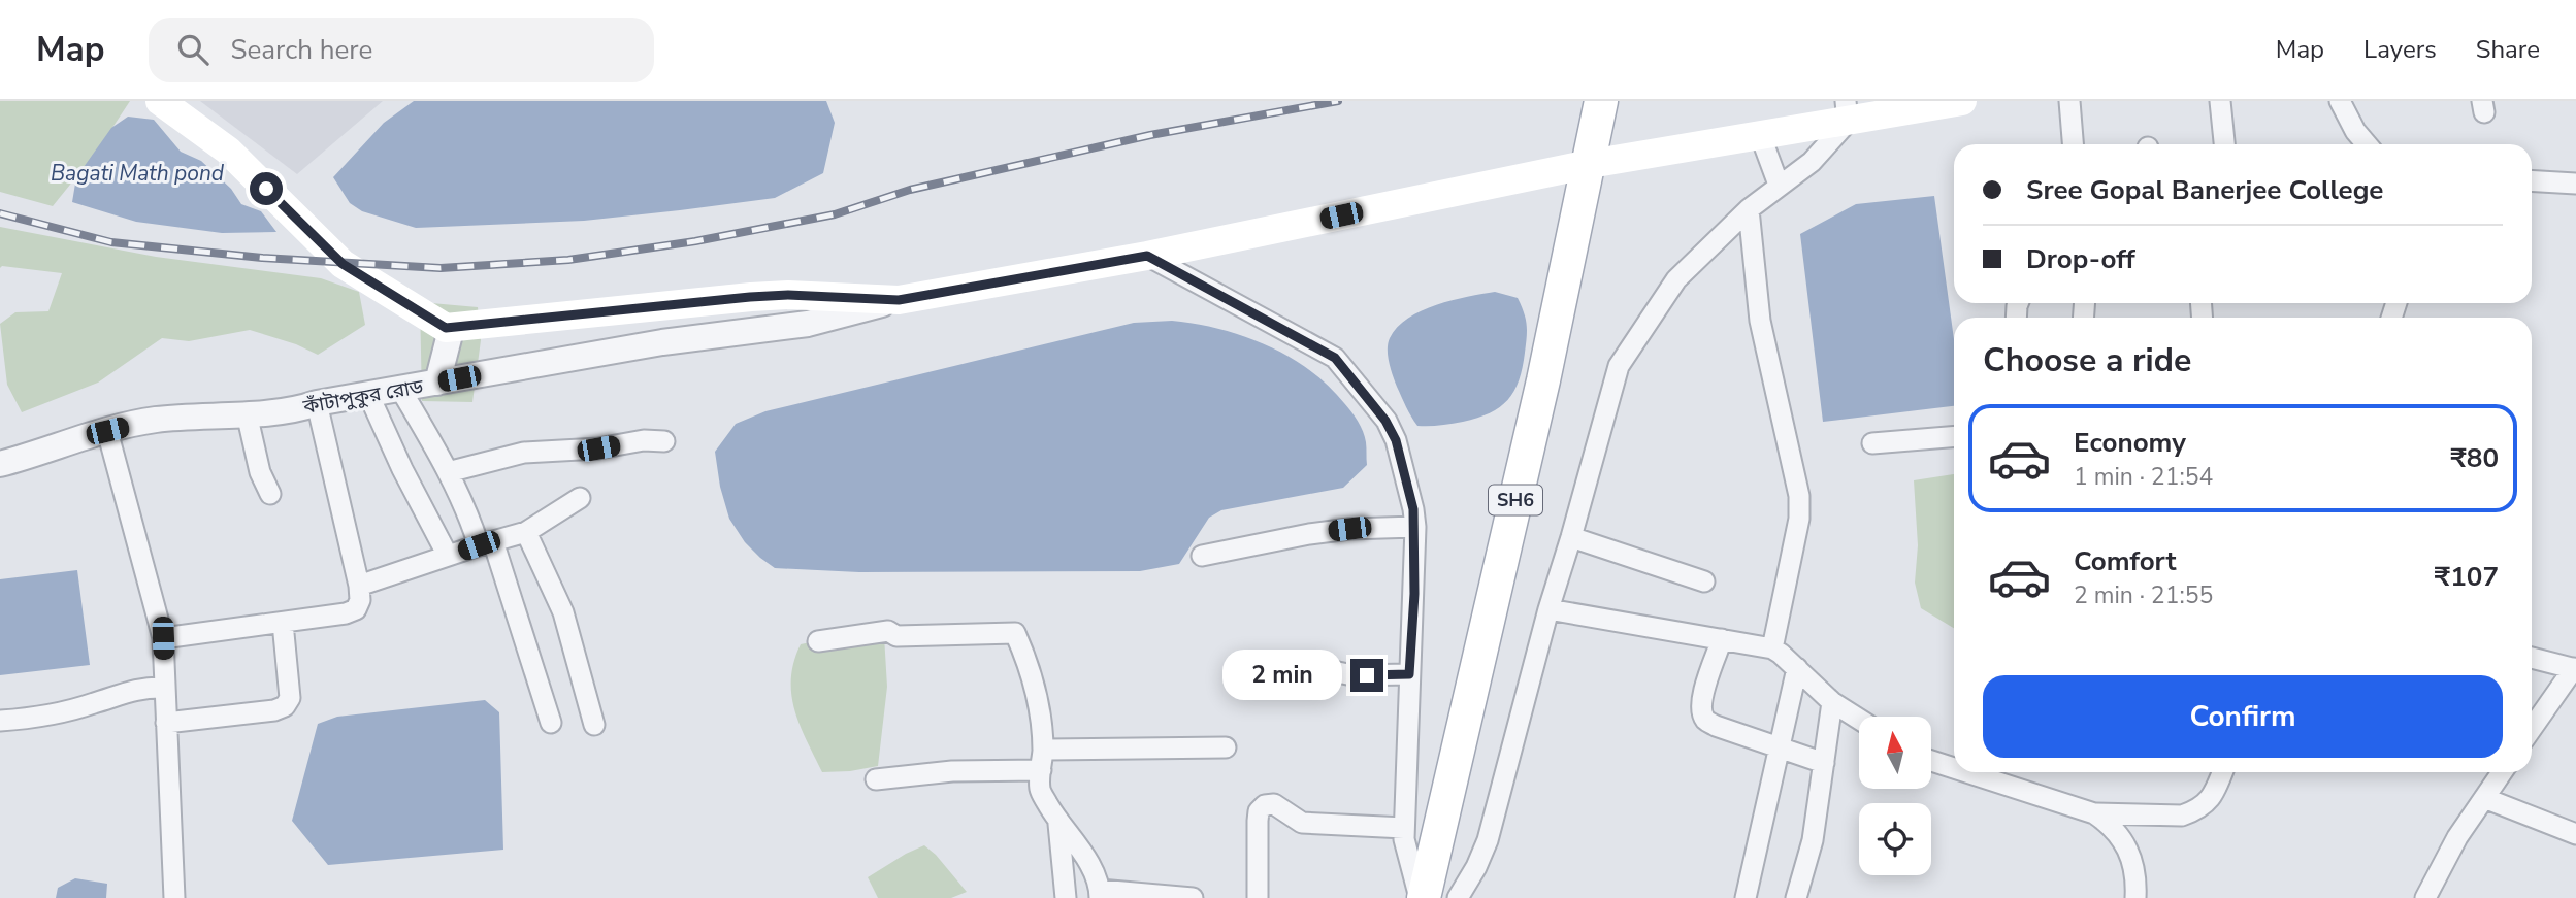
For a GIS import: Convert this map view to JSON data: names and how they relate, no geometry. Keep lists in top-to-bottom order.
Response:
{
  "streets": {
    "main road": ["SH6"],
    "street": ["কাঁটাপুকুর রোড"]
  },
  "water": ["Bagati Math pond"],
  "north": "top",
  "page": {
    "header": "Map",
    "search": "Search here",
    "nav": ["Map", "Layers", "Share"],
    "banner": ["Sree Gopal Banerjee College", "Drop-off"],
    "heading": "Choose a ride",
    "list": [
      {
        "name": "Economy",
        "note": "1 min · 21:54",
        "value": "₹80"
      },
      {
        "name": "Comfort",
        "note": "2 min · 21:55",
        "value": "₹107"
      }
    ],
    "bubble": "2 min",
    "buttons": "Confirm"
  }
}
